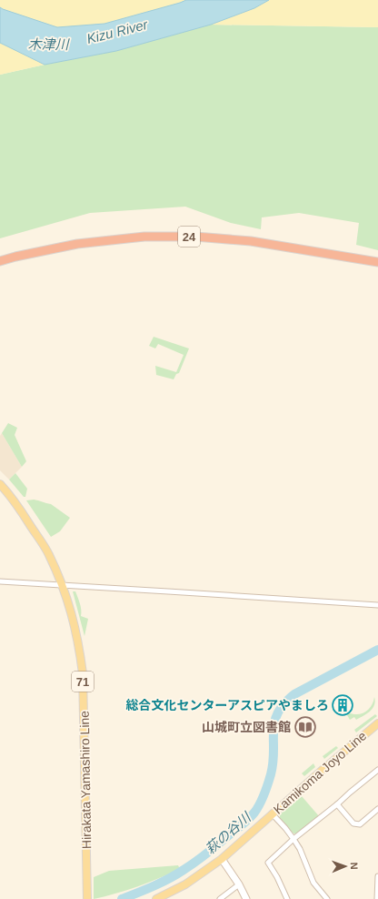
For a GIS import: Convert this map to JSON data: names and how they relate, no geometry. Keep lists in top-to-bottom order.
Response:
{
  "streets": {
    "highway": ["24"],
    "main road": ["71", "Kamikoma Joyo Line", "Hirakata Yamashiro Line"]
  },
  "water": ["Kizu River", "木津川", "萩の谷川"],
  "places": {
    "building": ["総合文化センターアスピアやましろ"],
    "library": ["山城町立図書館"]
  },
  "north": "right"
}
